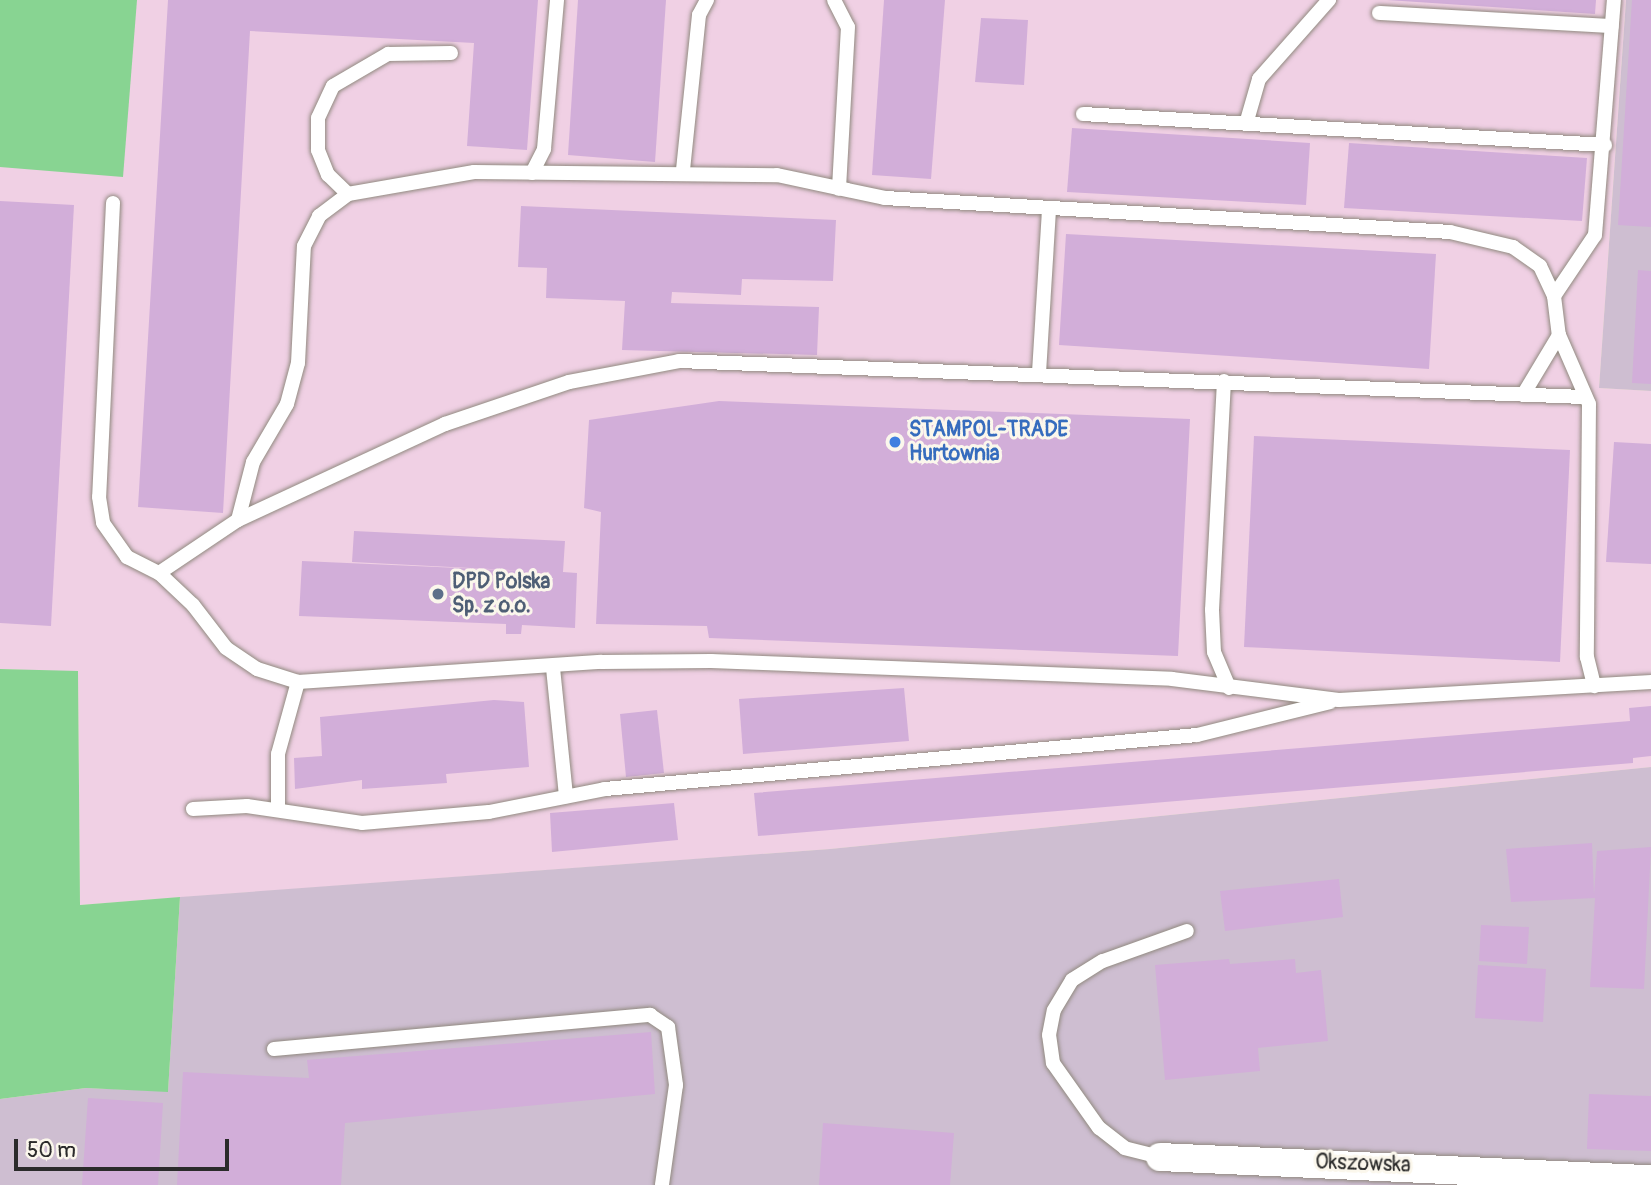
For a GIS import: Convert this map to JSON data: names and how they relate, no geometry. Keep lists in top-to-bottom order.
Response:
{
  "streets": {
    "street": ["Okszowska"]
  },
  "places": ["STAMPOL-TRADE Hurtownia", "DPD Polska Sp. z o.o."],
  "scale_bar": "50 m"
}
